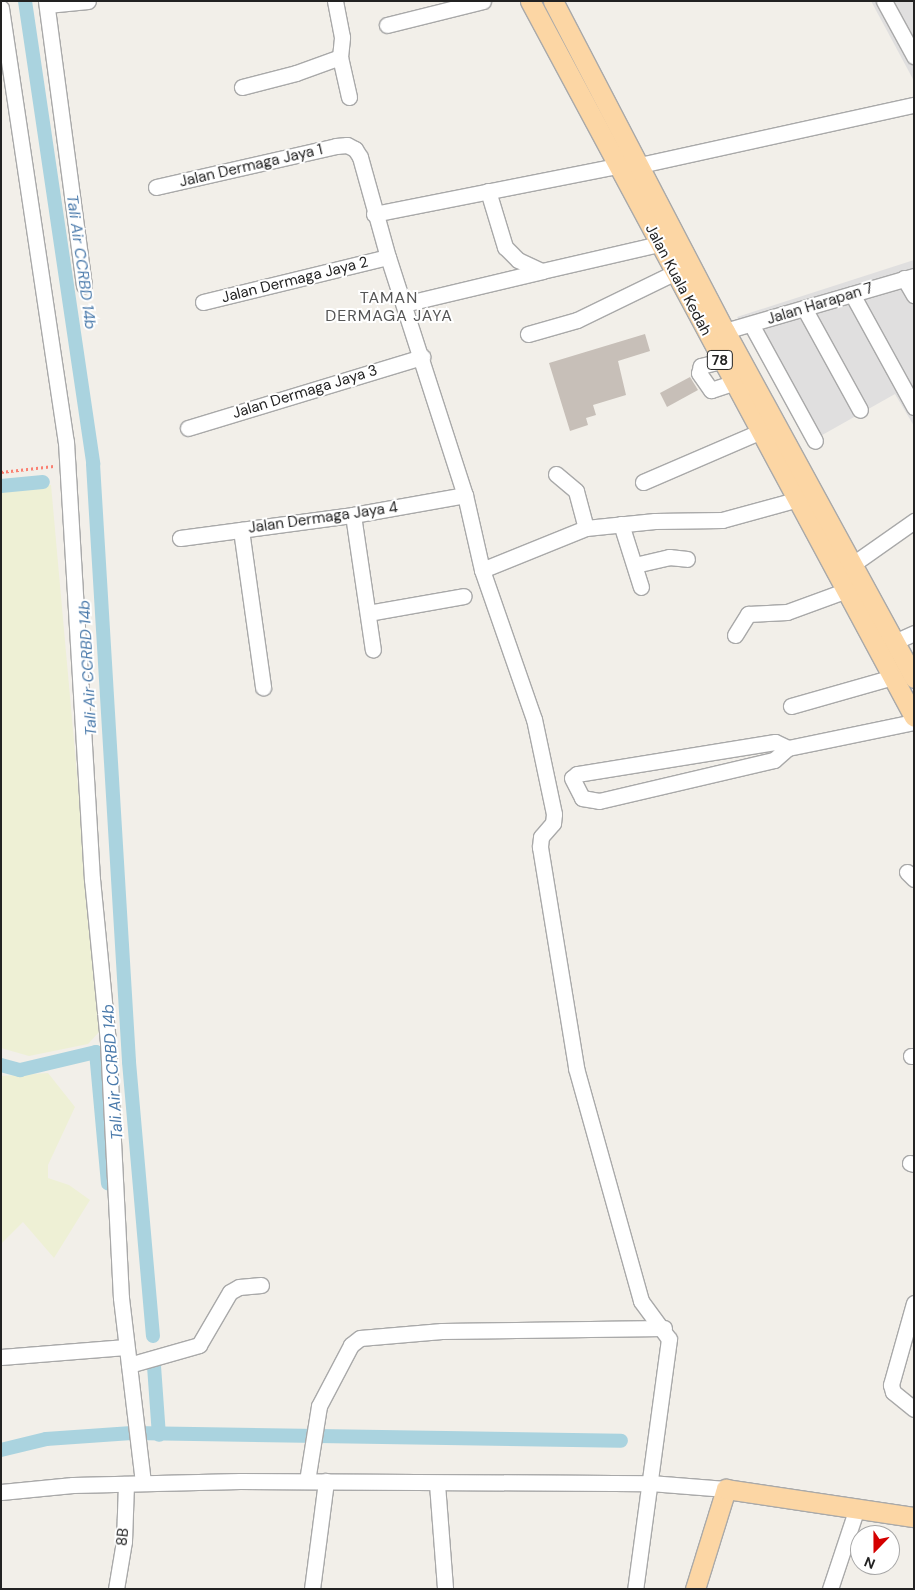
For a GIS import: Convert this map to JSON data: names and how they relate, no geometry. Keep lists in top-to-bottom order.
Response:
{
  "streets": {
    "main road": ["Jalan Kuala Kedah", "78"],
    "street": [
      "Jalan Dermaga Jaya 1",
      "Jalan Dermaga Jaya 2",
      "Jalan Harapan 7",
      "Jalan Dermaga Jaya 3",
      "Jalan Dermaga Jaya 4",
      "8B"
    ]
  },
  "crossings": [
    ["Jalan Kuala Kedah", "Jalan Harapan 7"]
  ],
  "districts": ["TAMAN DERMAGA JAYA"],
  "water": ["Tali Air CCRBD 14b"],
  "north": "bottom"
}
